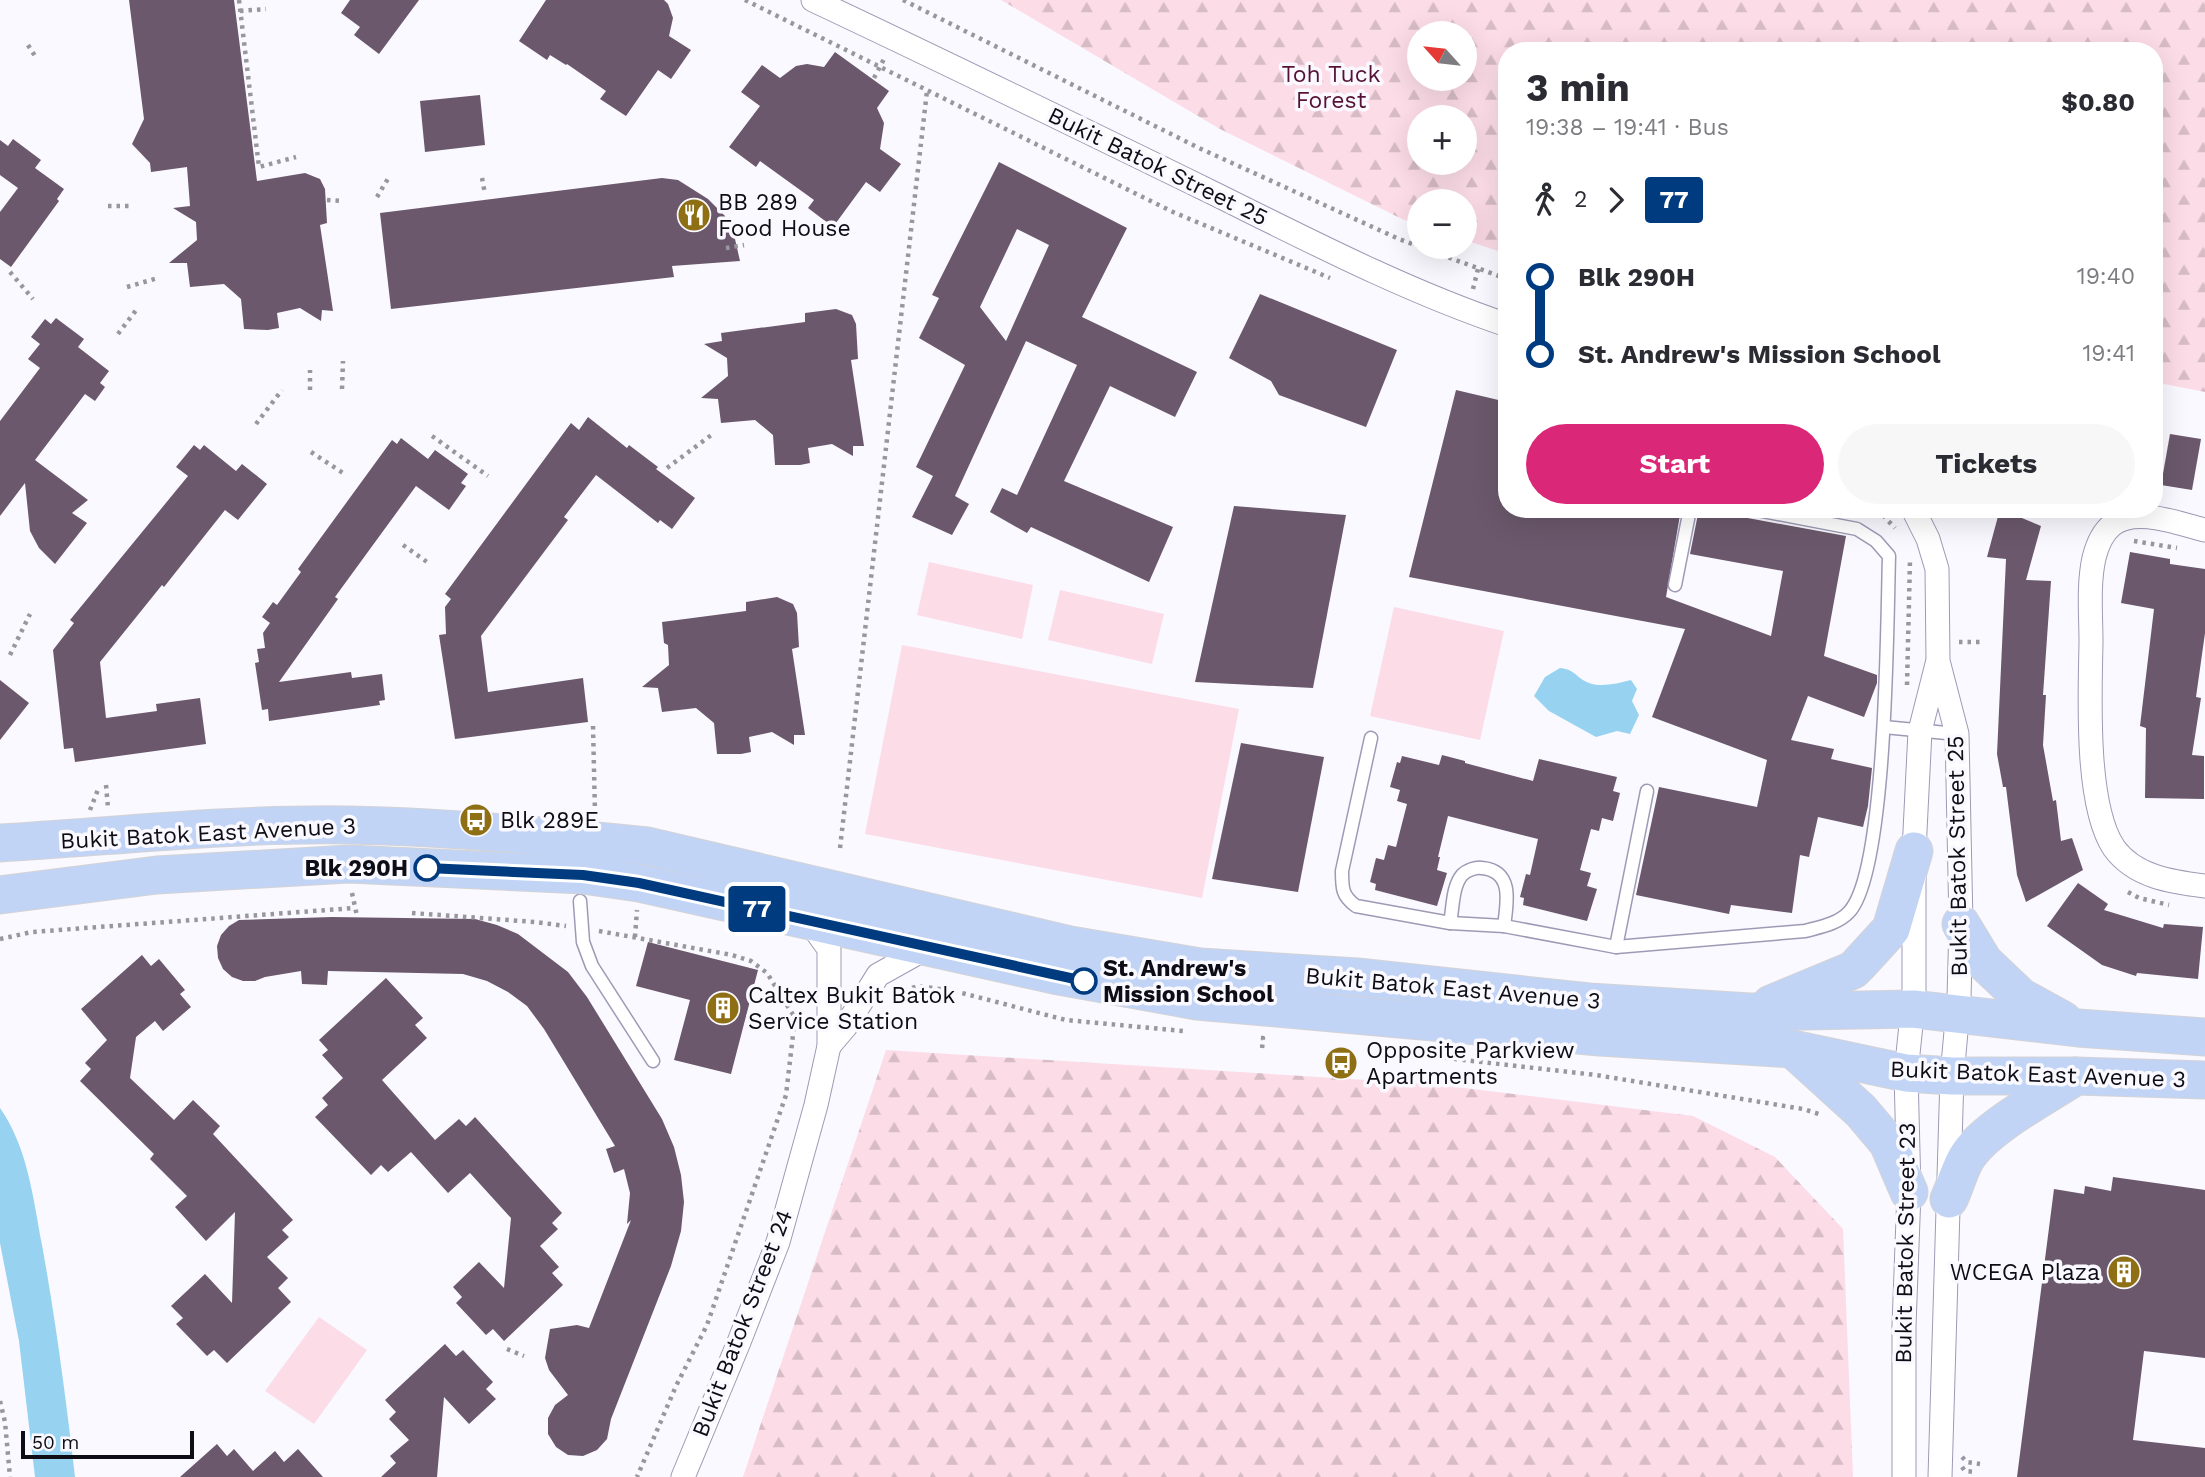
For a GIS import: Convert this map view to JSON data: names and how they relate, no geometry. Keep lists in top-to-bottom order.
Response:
{
  "streets": {
    "main road": ["Bukit Batok East Avenue 3"],
    "street": ["Bukit Batok Street 25", "Bukit Batok Street 23", "Bukit Batok Street 24"]
  },
  "crossings": [
    ["Bukit Batok Street 25", "Bukit Batok East Avenue 3"],
    ["Bukit Batok Street 25", "Bukit Batok Street 23"],
    ["Bukit Batok East Avenue 3", "Bukit Batok Street 23"],
    ["Bukit Batok East Avenue 3", "Bukit Batok Street 24"]
  ],
  "parks": ["Toh Tuck Forest"],
  "places": {
    "restaurant": ["BB 289 Food House"],
    "bus stop": ["Blk 289E", "Opposite Parkview Apartments"],
    "other": ["Blk 290H", "St. Andrew's Mission School"],
    "building": ["Caltex Bukit Batok Service Station", "WCEGA Plaza"]
  },
  "lines": ["bus line 77"],
  "scale_bar": "50 m",
  "north": "top left",
  "page": {
    "on_map": "77",
    "map_buttons": ["+", "−"],
    "heading": ["3 min", "19:38 – 19:41 · Bus", "$0.80"],
    "legs": ["2", "77"],
    "list": [
      {
        "name": "Blk 290H",
        "value": "19:40"
      },
      {
        "name": "St. Andrew's Mission School",
        "value": "19:41"
      }
    ],
    "buttons": ["Start", "Tickets"],
    "scale": "50 m"
  }
}
